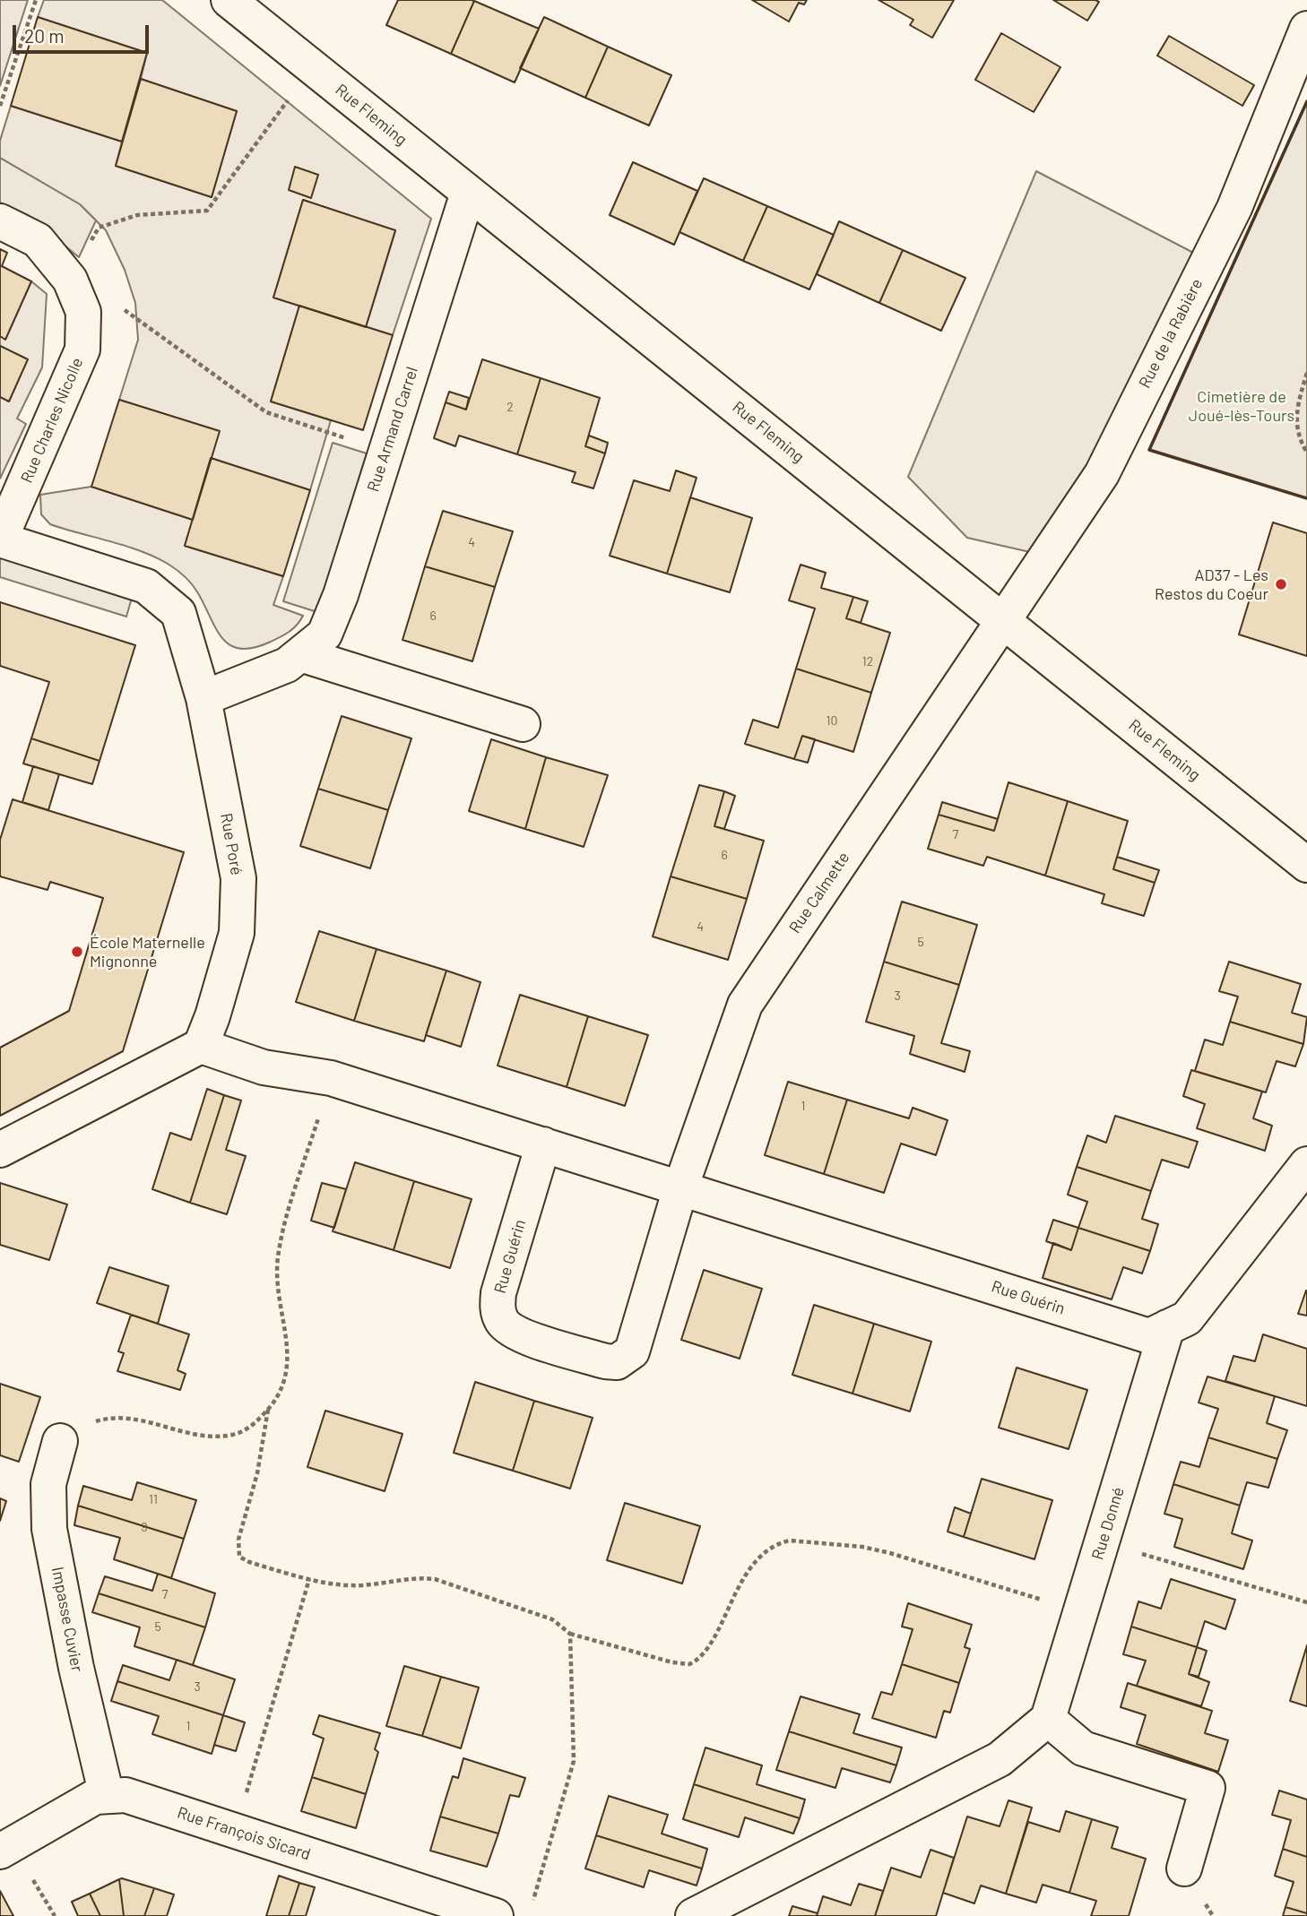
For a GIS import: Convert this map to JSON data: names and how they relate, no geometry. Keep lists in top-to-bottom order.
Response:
{
  "streets": {
    "street": [
      "Rue Fleming",
      "Rue de la Rabière",
      "Rue Charles Nicolle",
      "Rue Armand Carrel",
      "Rue Poré",
      "Rue Calmette",
      "Rue Guérin",
      "Rue Donné",
      "Impasse Cuvier",
      "Rue François Sicard"
    ]
  },
  "crossings": [
    ["Rue Fleming", "Rue de la Rabière"],
    ["Rue Fleming", "Rue Armand Carrel"],
    ["Rue Fleming", "Rue Calmette"],
    ["Rue de la Rabière", "Rue Calmette"],
    ["Rue Charles Nicolle", "Rue Poré"],
    ["Rue Armand Carrel", "Rue Poré"],
    ["Rue Poré", "Rue Guérin"],
    ["Rue Calmette", "Rue Guérin"],
    ["Rue Guérin", "Rue Donné"],
    ["Impasse Cuvier", "Rue François Sicard"]
  ],
  "parks": ["Cimetière de Joué-lès-Tours"],
  "places": ["AD37 - Les Restos du Coeur", "École Maternelle Mignonne"],
  "house_numbers": [
    "2",
    "4",
    "6",
    "12",
    "10",
    "7",
    "6",
    "4",
    "5",
    "3",
    "1",
    "11",
    "9",
    "7",
    "5",
    "3",
    "1"
  ],
  "scale_bar": "20 m"
}
